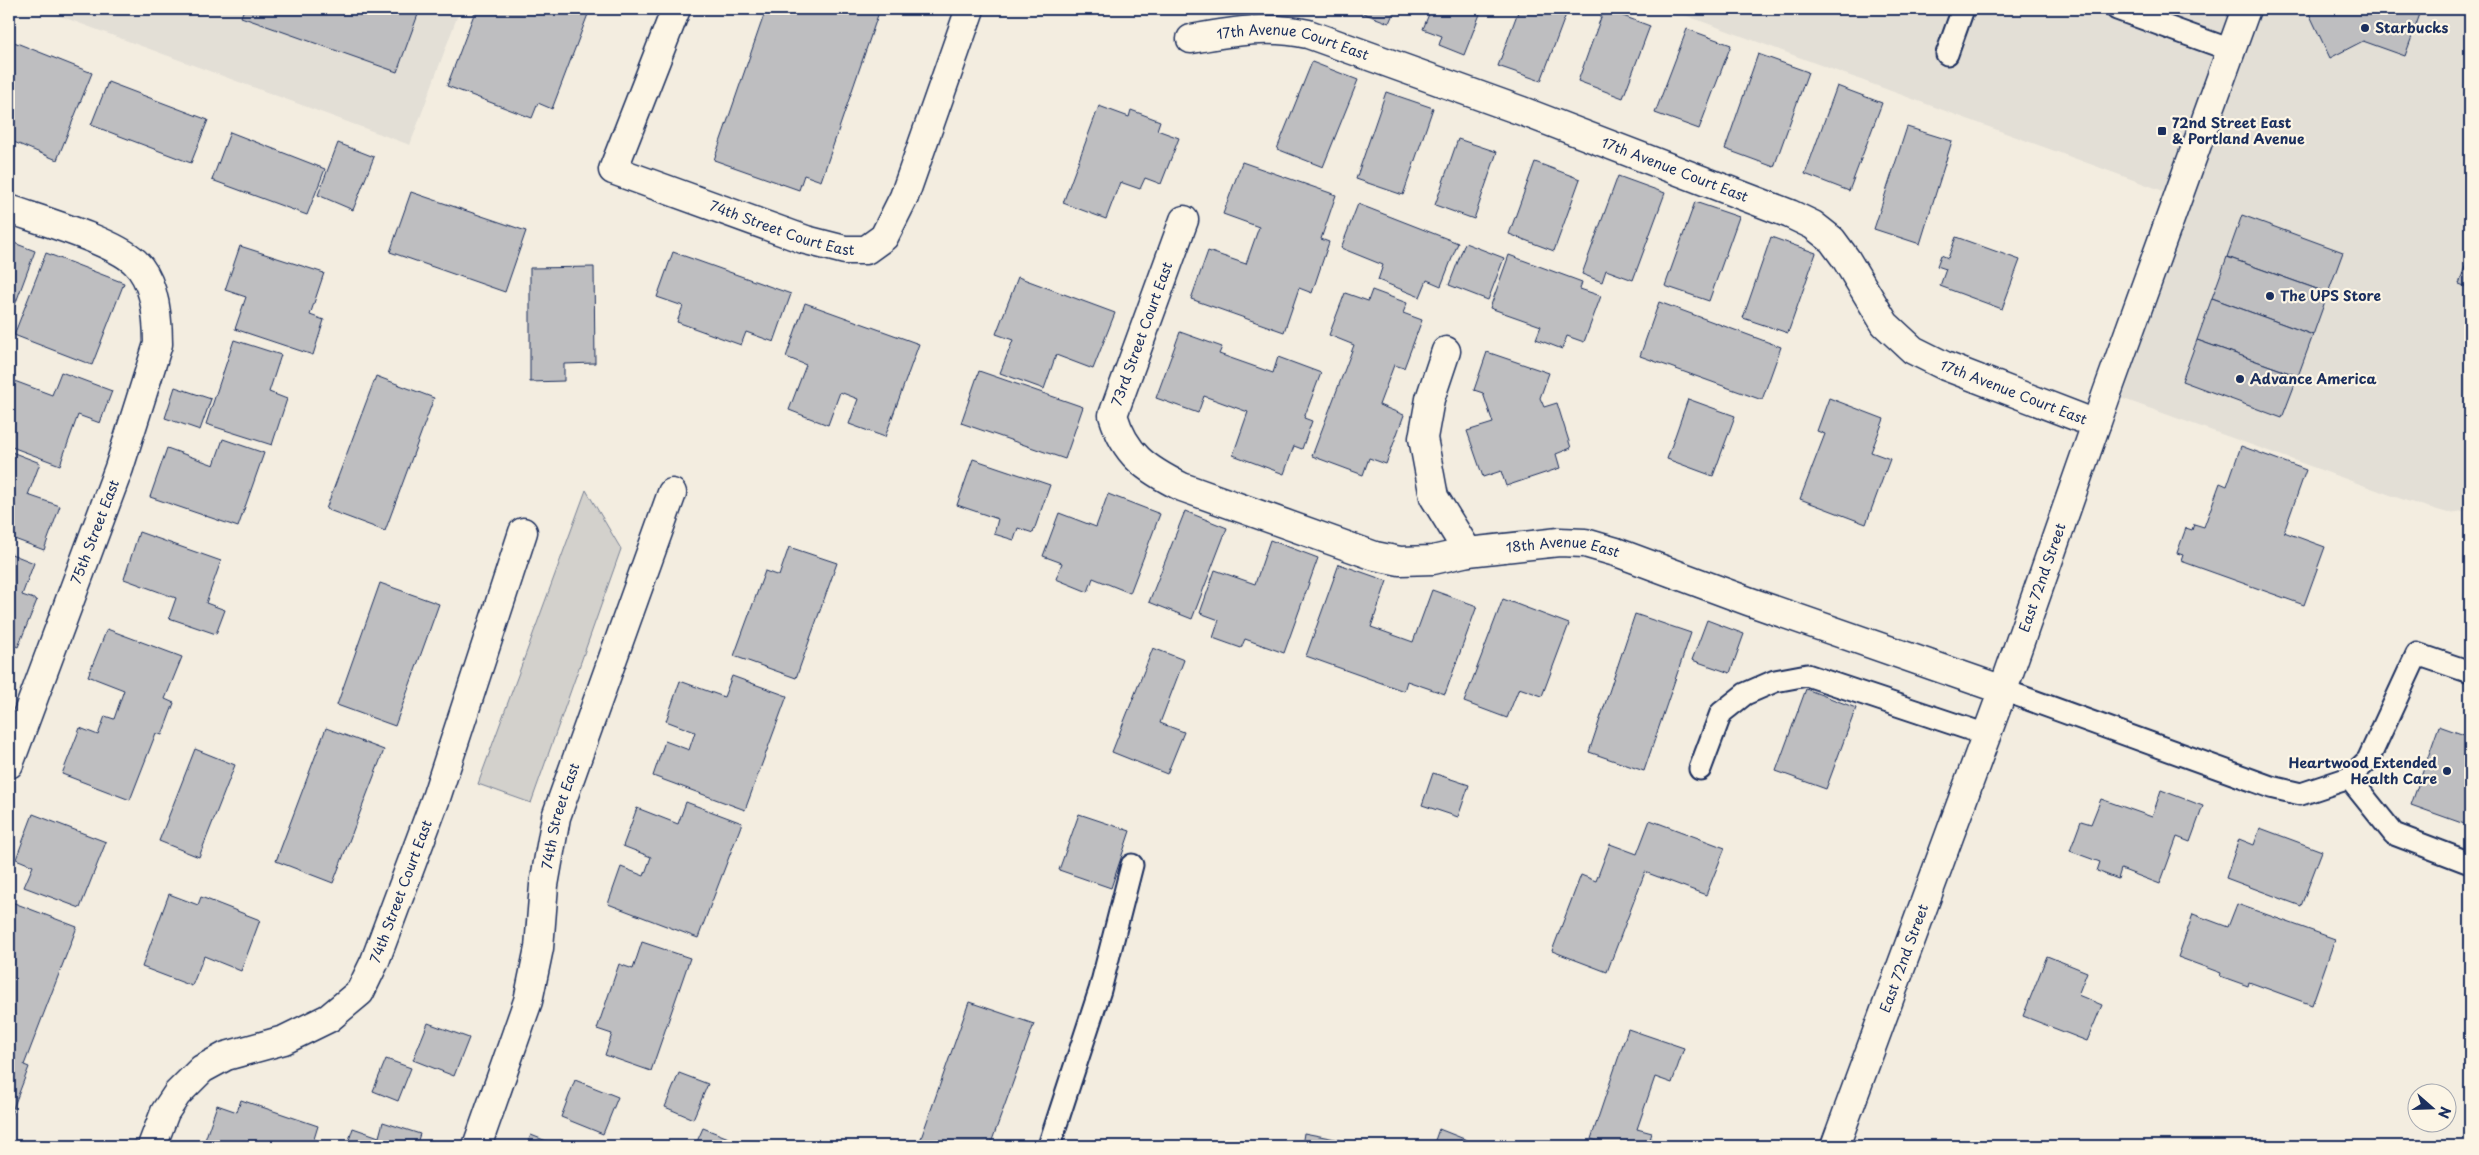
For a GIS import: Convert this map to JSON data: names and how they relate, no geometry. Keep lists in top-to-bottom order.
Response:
{
  "streets": {
    "street": [
      "17th Avenue Court East",
      "74th Street Court East",
      "73rd Street Court East",
      "75th Street East",
      "18th Avenue East",
      "East 72nd Street",
      "74th Street East"
    ]
  },
  "crossings": [
    ["17th Avenue Court East", "East 72nd Street"],
    ["73rd Street Court East", "18th Avenue East"],
    ["18th Avenue East", "East 72nd Street"]
  ],
  "places": {
    "other": [
      "Starbucks",
      "The UPS Store",
      "Advance America",
      "Heartwood Extended Health Care"
    ],
    "transit": ["72nd Street East & Portland Avenue"]
  },
  "north": "right"
}
